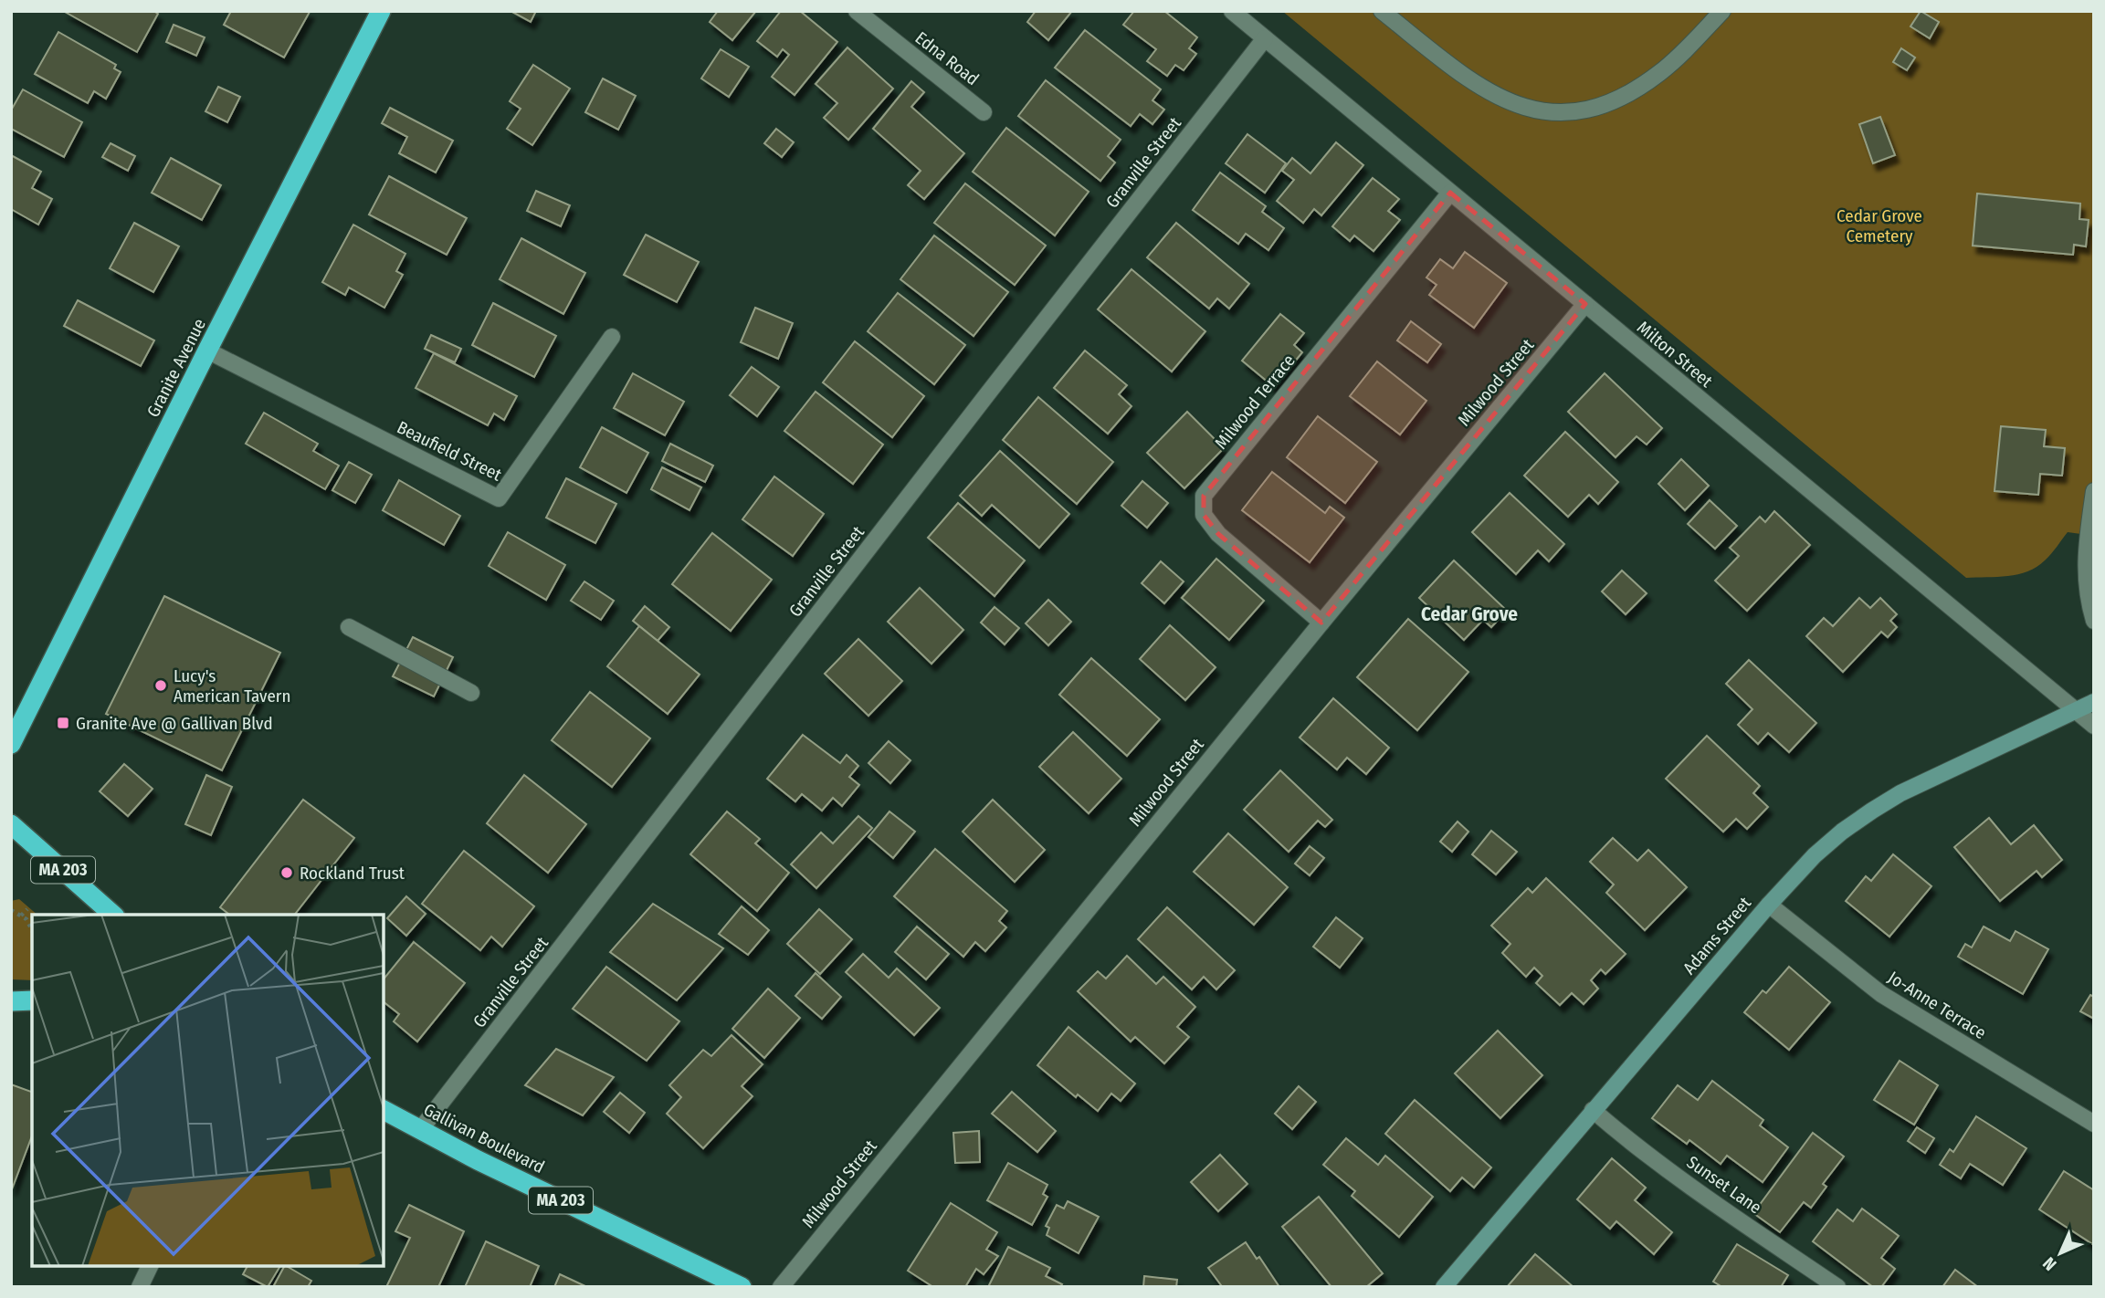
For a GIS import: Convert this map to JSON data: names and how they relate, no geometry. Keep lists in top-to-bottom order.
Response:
{
  "streets": {
    "highway": ["Granite Avenue", "MA 203", "Gallivan Boulevard"],
    "main road": ["Adams Street"],
    "street": [
      "Edna Road",
      "Granville Street",
      "Milton Street",
      "Milwood Street",
      "Milwood Terrace",
      "Beaufield Street",
      "Jo-Anne Terrace",
      "Sunset Lane"
    ]
  },
  "crossings": [
    ["Granville Street", "Milton Street"],
    ["Granville Street", "Gallivan Boulevard"],
    ["Milton Street", "Milwood Street"],
    ["Milton Street", "Milwood Terrace"],
    ["Milton Street", "Adams Street"],
    ["Granite Avenue", "Beaufield Street"],
    ["Milwood Street", "Milwood Terrace"],
    ["Adams Street", "Jo-Anne Terrace"],
    ["Adams Street", "Sunset Lane"]
  ],
  "districts": ["Cedar Grove"],
  "parks": ["Cedar Grove Cemetery"],
  "places": {
    "other": ["Lucy's American Tavern", "Rockland Trust"],
    "transit": ["Granite Ave @ Gallivan Blvd"]
  },
  "north": "bottom left"
}
